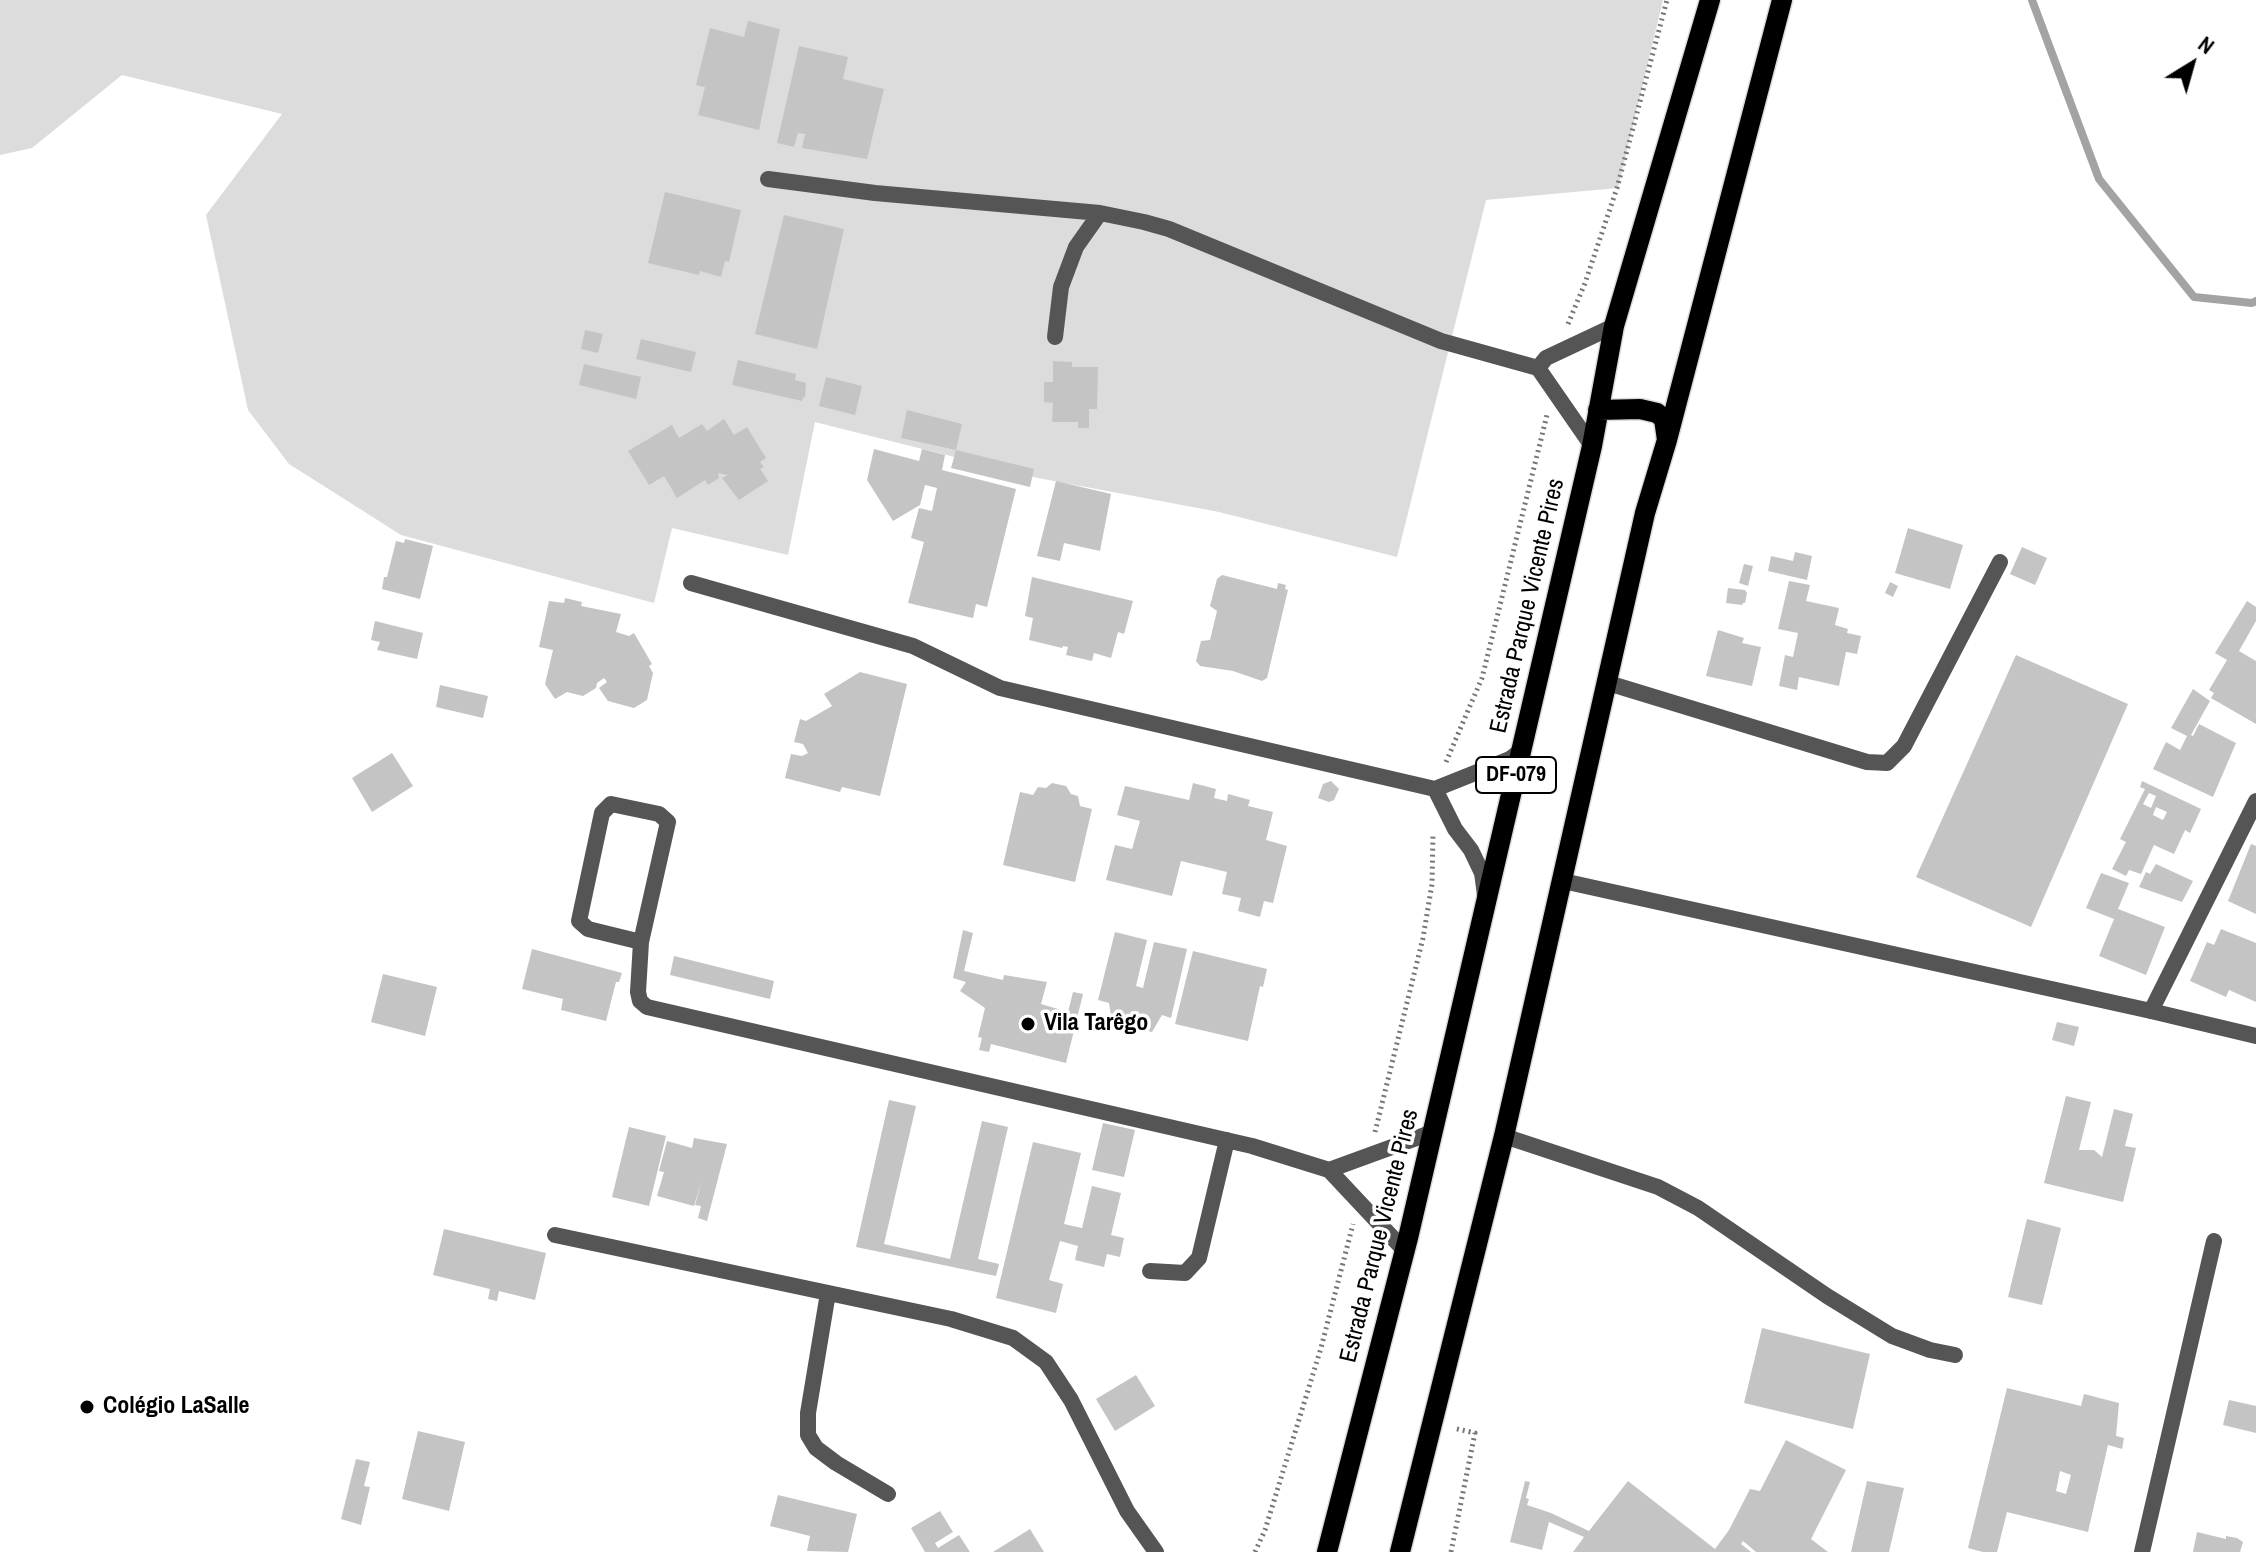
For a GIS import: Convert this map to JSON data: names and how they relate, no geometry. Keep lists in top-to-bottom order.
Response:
{
  "streets": {
    "main road": ["Estrada Parque Vicente Pires", "DF-079"]
  },
  "places": ["Vila Tarêgo", "Colégio LaSalle"],
  "north": "top right"
}
